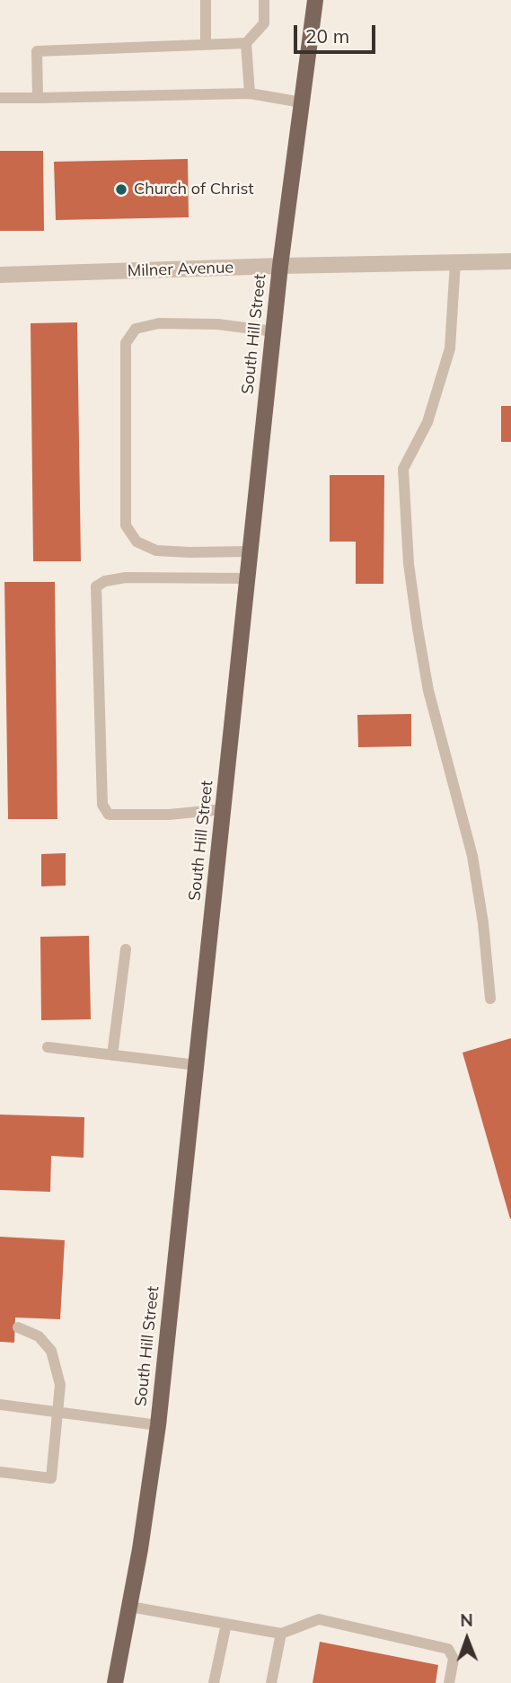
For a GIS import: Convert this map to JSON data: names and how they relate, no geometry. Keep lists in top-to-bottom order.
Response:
{
  "streets": {
    "main road": ["South Hill Street"],
    "street": ["Milner Avenue"]
  },
  "crossings": [
    ["Milner Avenue", "South Hill Street"]
  ],
  "places": ["Church of Christ"],
  "scale_bar": "20 m",
  "north": "top"
}
